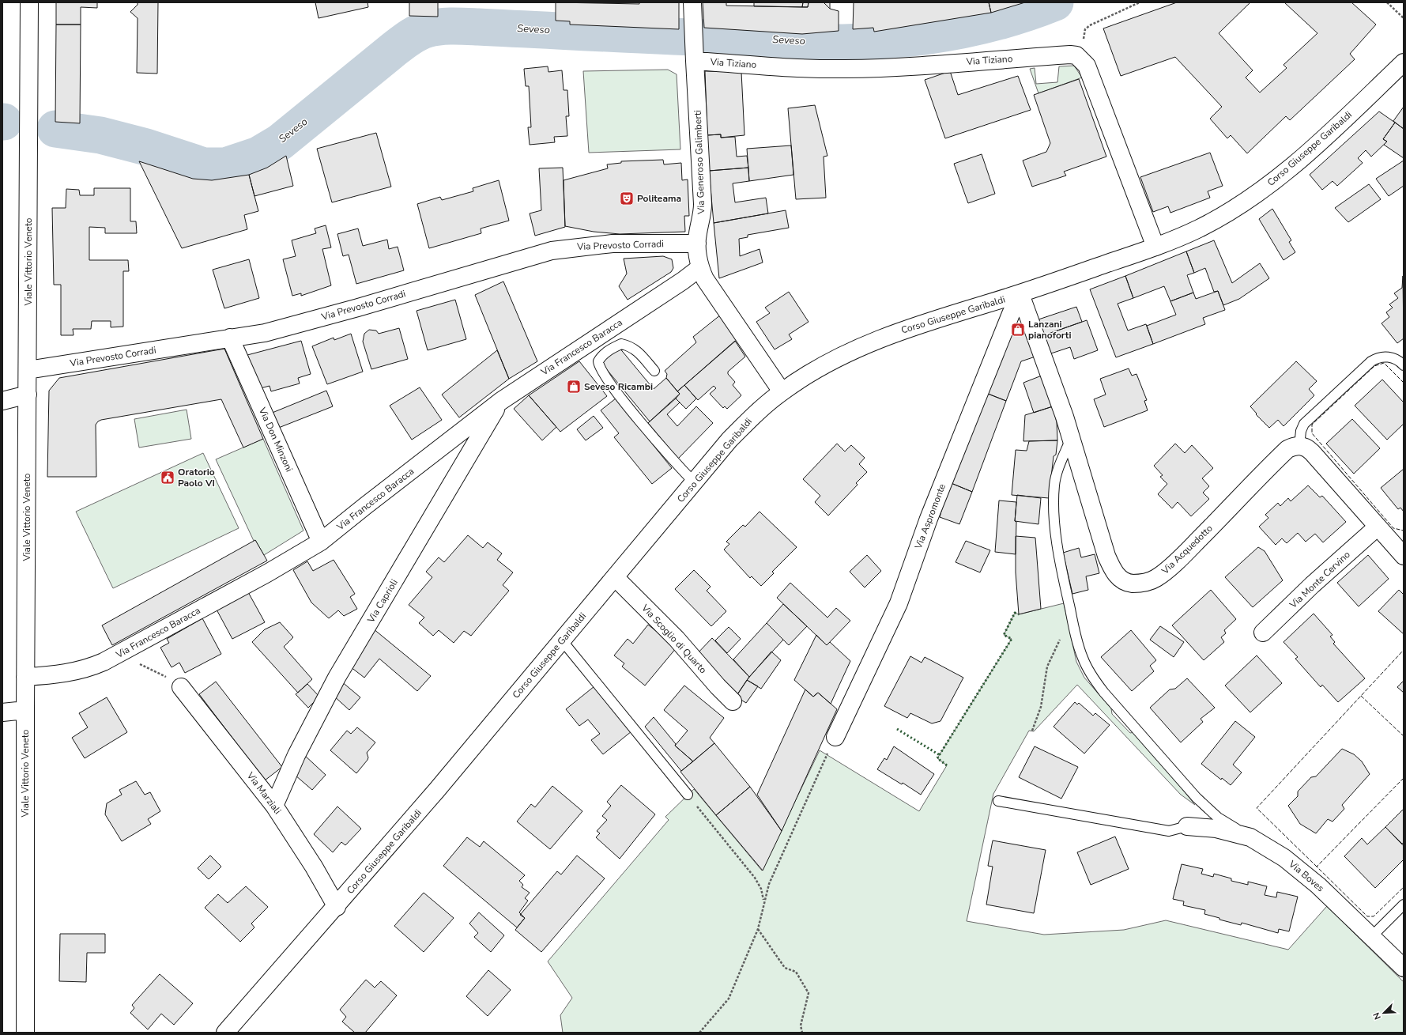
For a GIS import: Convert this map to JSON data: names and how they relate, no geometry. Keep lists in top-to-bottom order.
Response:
{
  "streets": {
    "street": [
      "Via Tiziano",
      "Corso Giuseppe Garibaldi",
      "Via Generoso Galimberti",
      "Via Prevosto Corradi",
      "Viale Vittorio Veneto",
      "Via Francesco Baracca",
      "Via Don Minzoni",
      "Via Aspromonte",
      "Via Acquedotto",
      "Via Monte Cervino",
      "Via Caprioli",
      "Via Scoglio di Quarto",
      "Via Marziali",
      "Via Boves"
    ]
  },
  "crossings": [
    ["Via Tiziano", "Corso Giuseppe Garibaldi"],
    ["Via Tiziano", "Via Generoso Galimberti"],
    ["Corso Giuseppe Garibaldi", "Via Generoso Galimberti"],
    ["Corso Giuseppe Garibaldi", "Via Aspromonte"],
    ["Corso Giuseppe Garibaldi", "Via Acquedotto"],
    ["Corso Giuseppe Garibaldi", "Via Scoglio di Quarto"],
    ["Corso Giuseppe Garibaldi", "Via Marziali"],
    ["Via Generoso Galimberti", "Via Prevosto Corradi"],
    ["Via Generoso Galimberti", "Via Francesco Baracca"],
    ["Via Prevosto Corradi", "Viale Vittorio Veneto"],
    ["Via Prevosto Corradi", "Via Don Minzoni"],
    ["Viale Vittorio Veneto", "Via Francesco Baracca"],
    ["Via Francesco Baracca", "Via Don Minzoni"],
    ["Via Francesco Baracca", "Via Caprioli"],
    ["Via Aspromonte", "Via Acquedotto"],
    ["Via Caprioli", "Via Marziali"]
  ],
  "water": ["Seveso"],
  "places": {
    "theatre": ["Politeama"],
    "shop": ["Lanzani pianoforti", "Seveso Ricambi"],
    "public building": ["Oratorio Paolo VI"]
  },
  "north": "bottom left"
}
